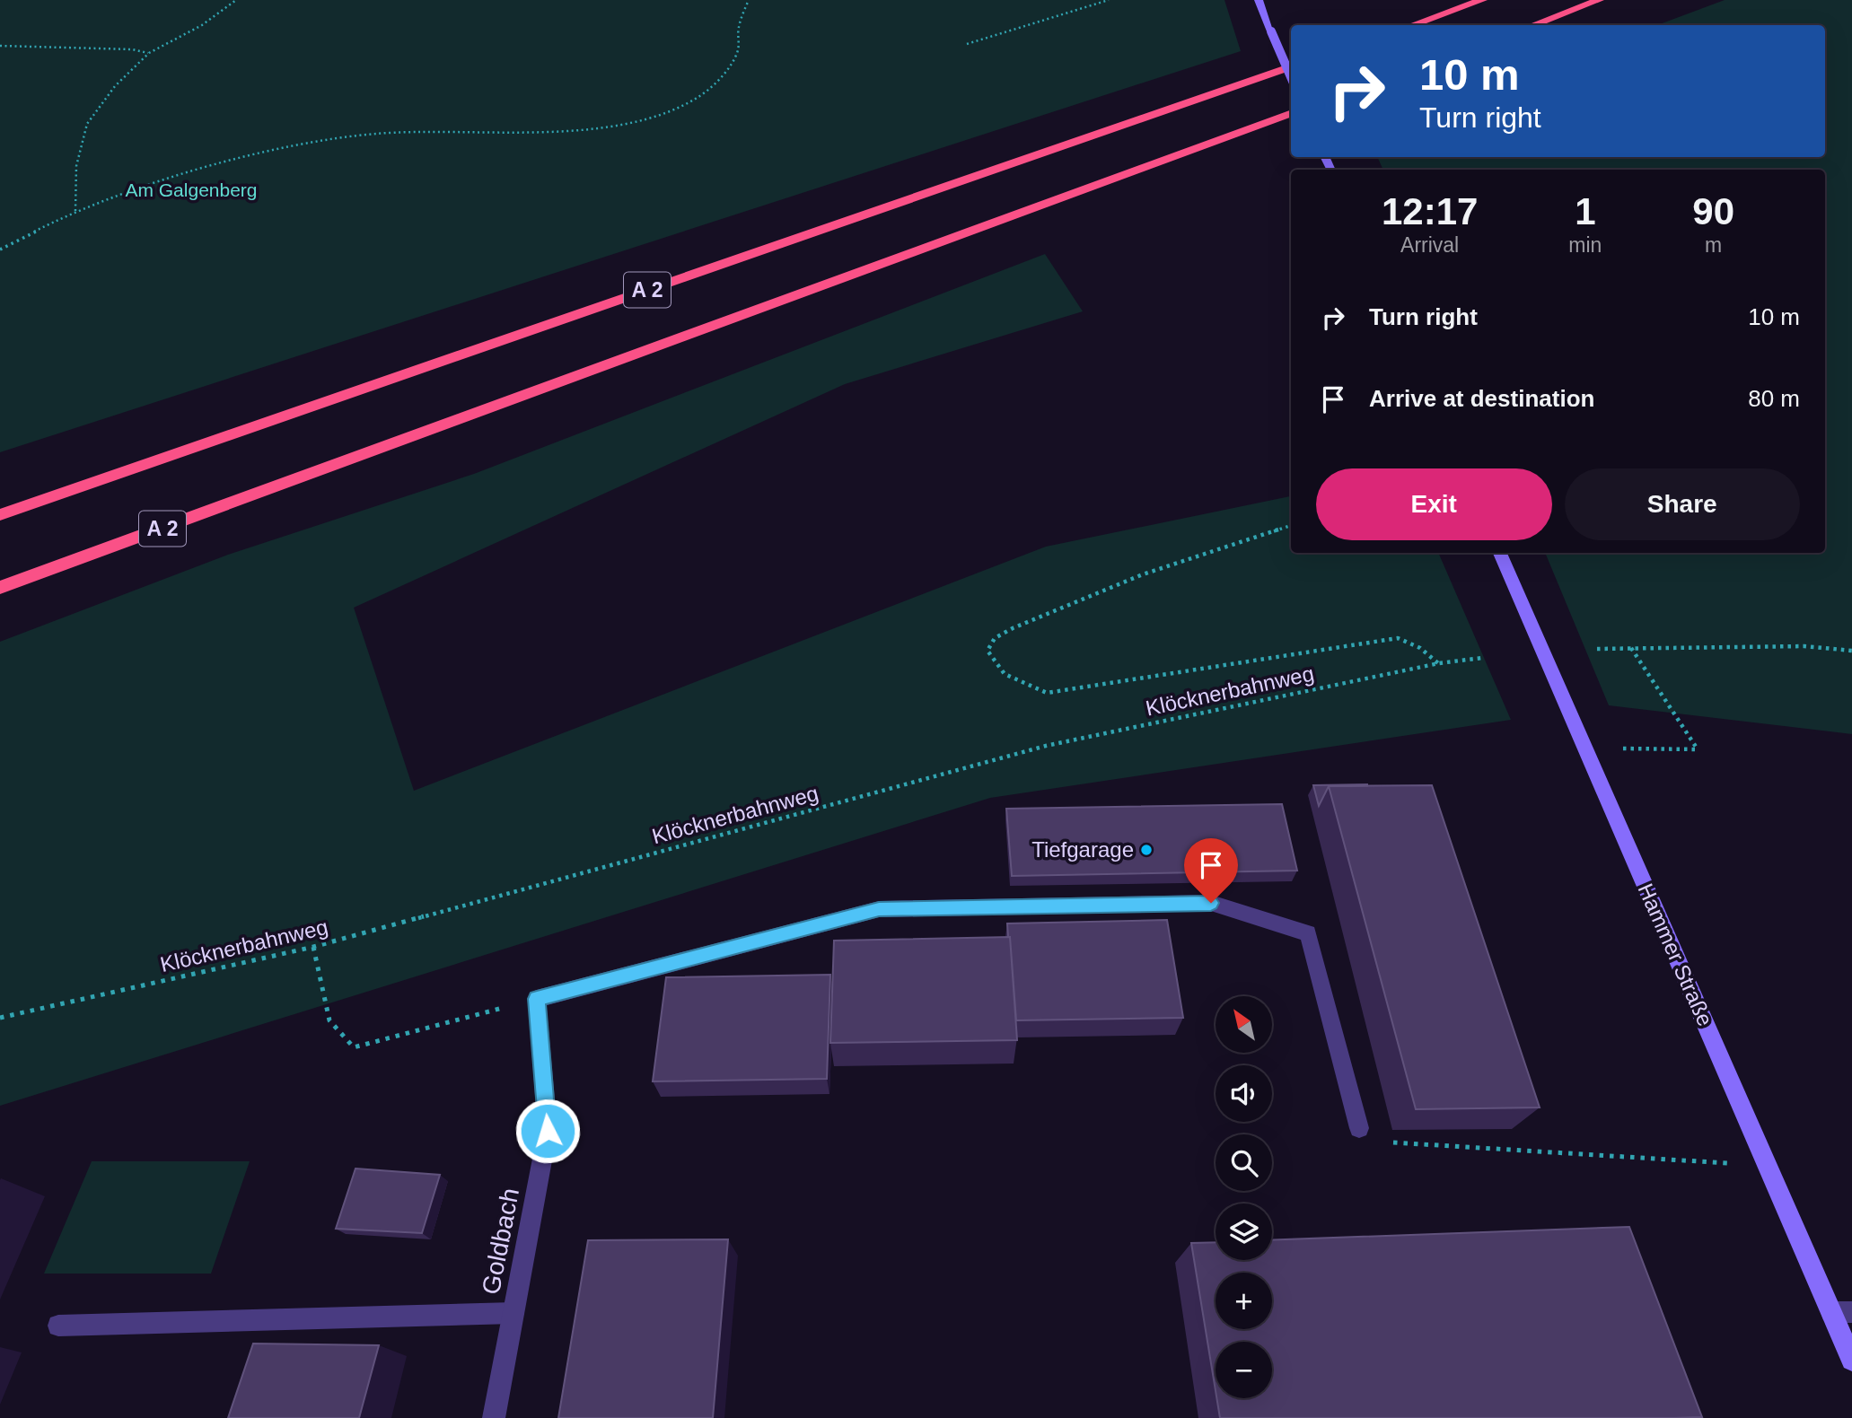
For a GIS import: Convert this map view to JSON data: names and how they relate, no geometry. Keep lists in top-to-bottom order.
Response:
{
  "streets": {
    "highway": ["A 2"],
    "main road": ["Hammer Straße"],
    "street": ["Goldbach"],
    "path": ["Klöcknerbahnweg"]
  },
  "parks": ["Am Galgenberg"],
  "places": ["Tiefgarage"],
  "north": "top left",
  "page": {
    "turn": ["10 m", "Turn right"],
    "eta": [
      "12:17",
      "Arrival",
      "1",
      "min",
      "90",
      "m"
    ],
    "list": [
      {
        "name": "Turn right",
        "value": "10 m"
      },
      {
        "name": "Arrive at destination",
        "value": "80 m"
      }
    ],
    "buttons": ["Exit", "Share"],
    "map_buttons": ["+", "−"]
  }
}
